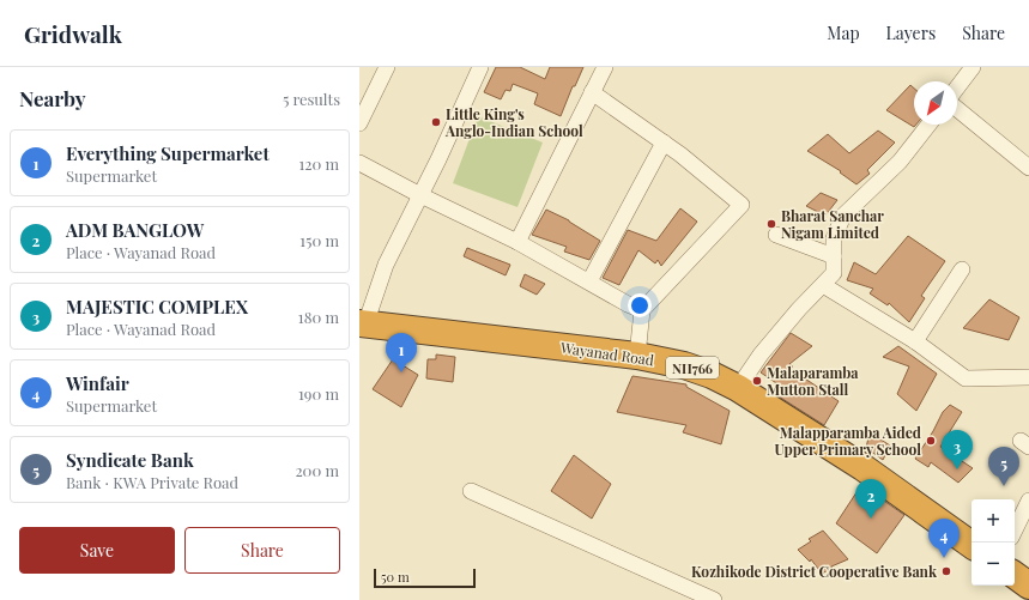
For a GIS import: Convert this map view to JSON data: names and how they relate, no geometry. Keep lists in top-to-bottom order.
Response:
{
  "streets": {
    "highway": ["Wayanad Road", "NH766"]
  },
  "places": [
    "Little King's Anglo-Indian School",
    "Bharat Sanchar Nigam Limited",
    "Malaparamba Mutton Stall",
    "Malapparamba Aided Upper Primary School",
    "Kozhikode District Cooperative Bank"
  ],
  "scale_bar": "50 m",
  "north": "bottom left",
  "page": {
    "header": "Gridwalk",
    "nav": ["Map", "Layers", "Share"],
    "heading": ["Nearby", "5 results"],
    "list": [
      {
        "mark": "1",
        "name": "Everything Supermarket",
        "note": "Supermarket",
        "value": "120 m"
      },
      {
        "mark": "2",
        "name": "ADM BANGLOW",
        "note": "Place · Wayanad Road",
        "value": "150 m"
      },
      {
        "mark": "3",
        "name": "MAJESTIC COMPLEX",
        "note": "Place · Wayanad Road",
        "value": "180 m"
      },
      {
        "mark": "4",
        "name": "Winfair",
        "note": "Supermarket",
        "value": "190 m"
      },
      {
        "mark": "5",
        "name": "Syndicate Bank",
        "note": "Bank · KWA Private Road",
        "value": "200 m"
      }
    ],
    "pins": [
      "1",
      "3",
      "5",
      "2",
      "4"
    ],
    "map_buttons": ["+", "−"],
    "buttons": ["Save", "Share"],
    "scale": "50 m"
  }
}
